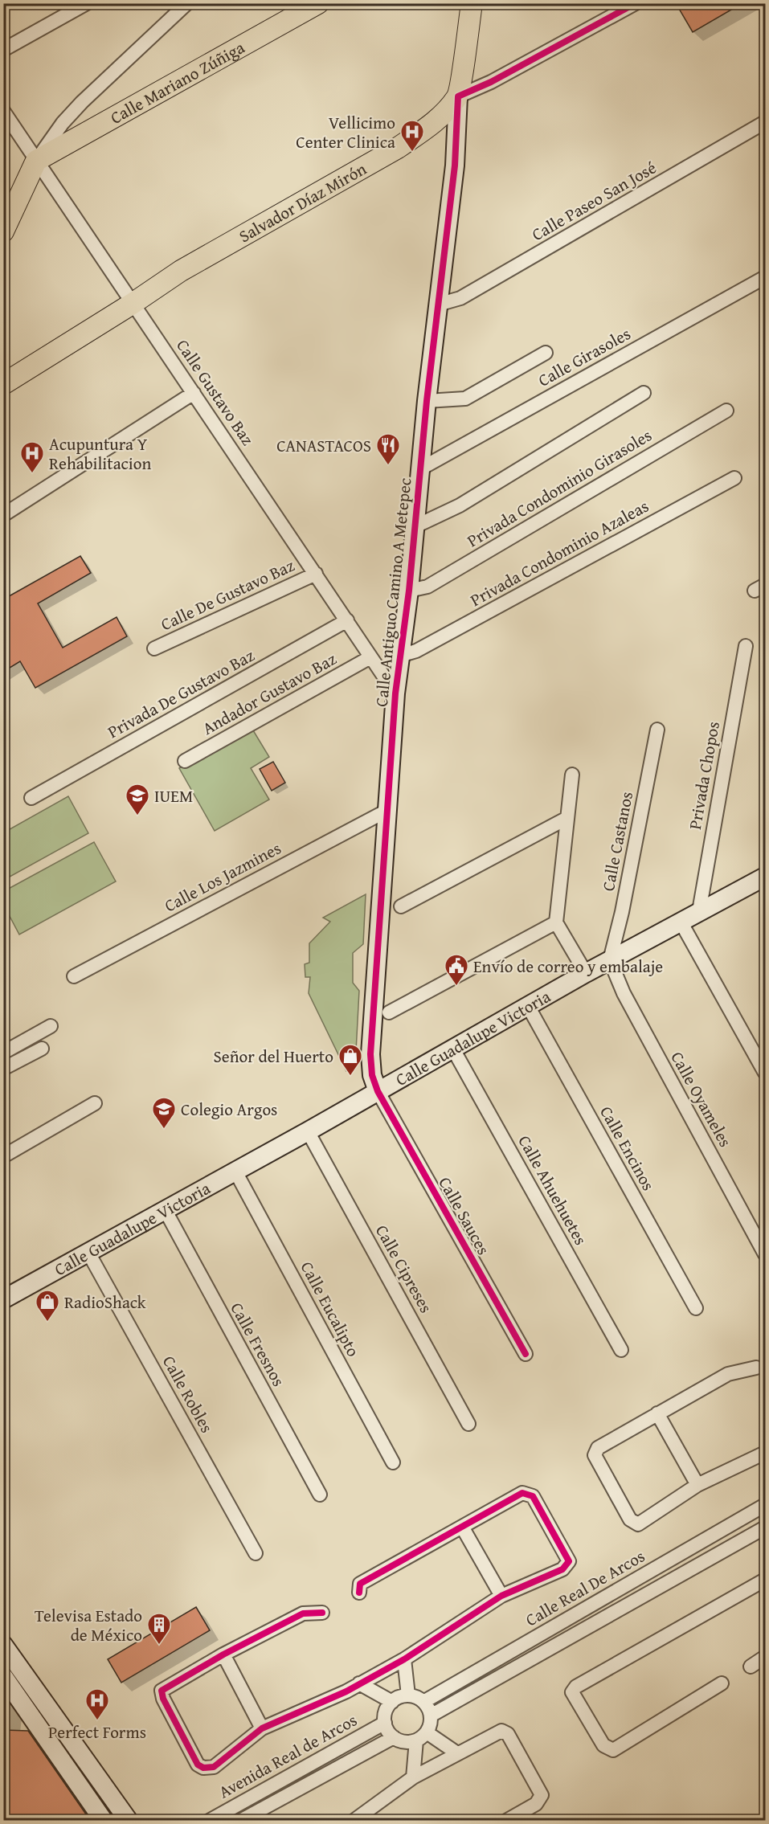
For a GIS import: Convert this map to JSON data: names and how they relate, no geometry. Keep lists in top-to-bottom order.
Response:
{
  "streets": {
    "main road": ["Calle Mariano Zúñiga", "Salvador Díaz Mirón"],
    "street": [
      "Calle Paseo San José",
      "Calle Girasoles",
      "Calle Gustavo Baz",
      "Privada Condominio Girasoles",
      "Privada Condominio Azaleas",
      "Calle Antiguo Camino A Metepec",
      "Calle De Gustavo Baz",
      "Privada De Gustavo Baz",
      "Andador Gustavo Baz",
      "Privada Chopos",
      "Calle Castanos",
      "Calle Los Jazmines",
      "Calle Guadalupe Victoria",
      "Calle Oyameles",
      "Calle Encinos",
      "Calle Ahuehuetes",
      "Calle Sauces",
      "Calle Cipreses",
      "Calle Eucalipto",
      "Calle Fresnos",
      "Calle Robles",
      "Calle Real De Arcos",
      "Avenida Real de Arcos"
    ]
  },
  "crossings": [
    ["Calle Mariano Zúñiga", "Calle Gustavo Baz"],
    ["Salvador Díaz Mirón", "Calle Gustavo Baz"],
    ["Salvador Díaz Mirón", "Calle Antiguo Camino A Metepec"],
    ["Calle Paseo San José", "Calle Antiguo Camino A Metepec"],
    ["Calle Girasoles", "Calle Antiguo Camino A Metepec"],
    ["Calle Gustavo Baz", "Calle Antiguo Camino A Metepec"],
    ["Calle Gustavo Baz", "Calle De Gustavo Baz"],
    ["Calle Gustavo Baz", "Privada De Gustavo Baz"],
    ["Calle Gustavo Baz", "Andador Gustavo Baz"],
    ["Privada Condominio Girasoles", "Calle Antiguo Camino A Metepec"],
    ["Privada Condominio Azaleas", "Calle Antiguo Camino A Metepec"],
    ["Calle Antiguo Camino A Metepec", "Calle Los Jazmines"],
    ["Calle Antiguo Camino A Metepec", "Calle Guadalupe Victoria"],
    ["Calle Antiguo Camino A Metepec", "Calle Sauces"],
    ["Privada Chopos", "Calle Guadalupe Victoria"],
    ["Calle Castanos", "Calle Guadalupe Victoria"],
    ["Calle Castanos", "Calle Oyameles"],
    ["Calle Guadalupe Victoria", "Calle Oyameles"],
    ["Calle Guadalupe Victoria", "Calle Encinos"],
    ["Calle Guadalupe Victoria", "Calle Ahuehuetes"],
    ["Calle Guadalupe Victoria", "Calle Sauces"],
    ["Calle Guadalupe Victoria", "Calle Cipreses"],
    ["Calle Guadalupe Victoria", "Calle Eucalipto"],
    ["Calle Guadalupe Victoria", "Calle Fresnos"],
    ["Calle Guadalupe Victoria", "Calle Robles"],
    ["Calle Real De Arcos", "Avenida Real de Arcos"]
  ],
  "places": {
    "hospital": ["Vellicimo Center Clinica", "Acupuntura Y Rehabilitacion", "Perfect Forms"],
    "restaurant": ["CANASTACOS"],
    "school or university": ["IUEM", "Colegio Argos"],
    "public building": ["Envío de correo y embalaje"],
    "shop": ["Señor del Huerto", "RadioShack"],
    "building": ["Televisa Estado de México"]
  }
}
